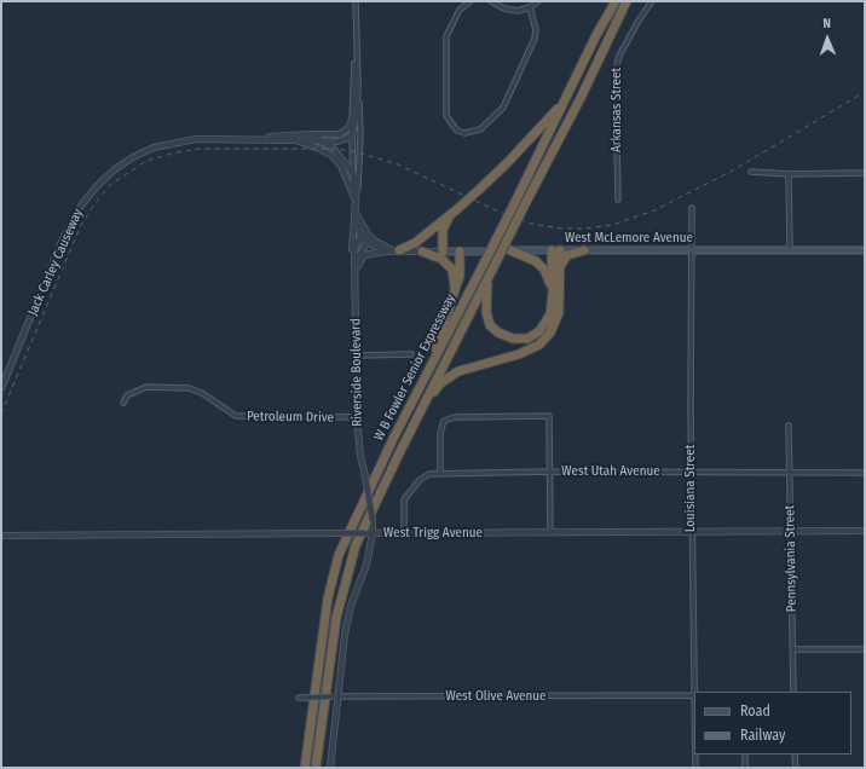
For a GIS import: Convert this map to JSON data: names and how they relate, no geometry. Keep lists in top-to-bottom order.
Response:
{
  "streets": {
    "highway": ["W B Fowler Senior Expressway"],
    "main road": ["West McLemore Avenue"],
    "street": [
      "Arkansas Street",
      "Jack Carley Causeway",
      "Riverside Boulevard",
      "Petroleum Drive",
      "West Utah Avenue",
      "Louisiana Street",
      "West Trigg Avenue",
      "Pennsylvania Street",
      "West Olive Avenue"
    ]
  },
  "crossings": [
    ["West McLemore Avenue", "Riverside Boulevard"],
    ["West McLemore Avenue", "Louisiana Street"],
    ["Riverside Boulevard", "Petroleum Drive"],
    ["Riverside Boulevard", "West Trigg Avenue"],
    ["Riverside Boulevard", "West Olive Avenue"],
    ["West Utah Avenue", "Louisiana Street"],
    ["West Utah Avenue", "West Trigg Avenue"],
    ["West Utah Avenue", "Pennsylvania Street"],
    ["Louisiana Street", "West Trigg Avenue"],
    ["Louisiana Street", "West Olive Avenue"],
    ["West Trigg Avenue", "Pennsylvania Street"]
  ],
  "legend": ["Road", "Railway"],
  "north": "top"
}
